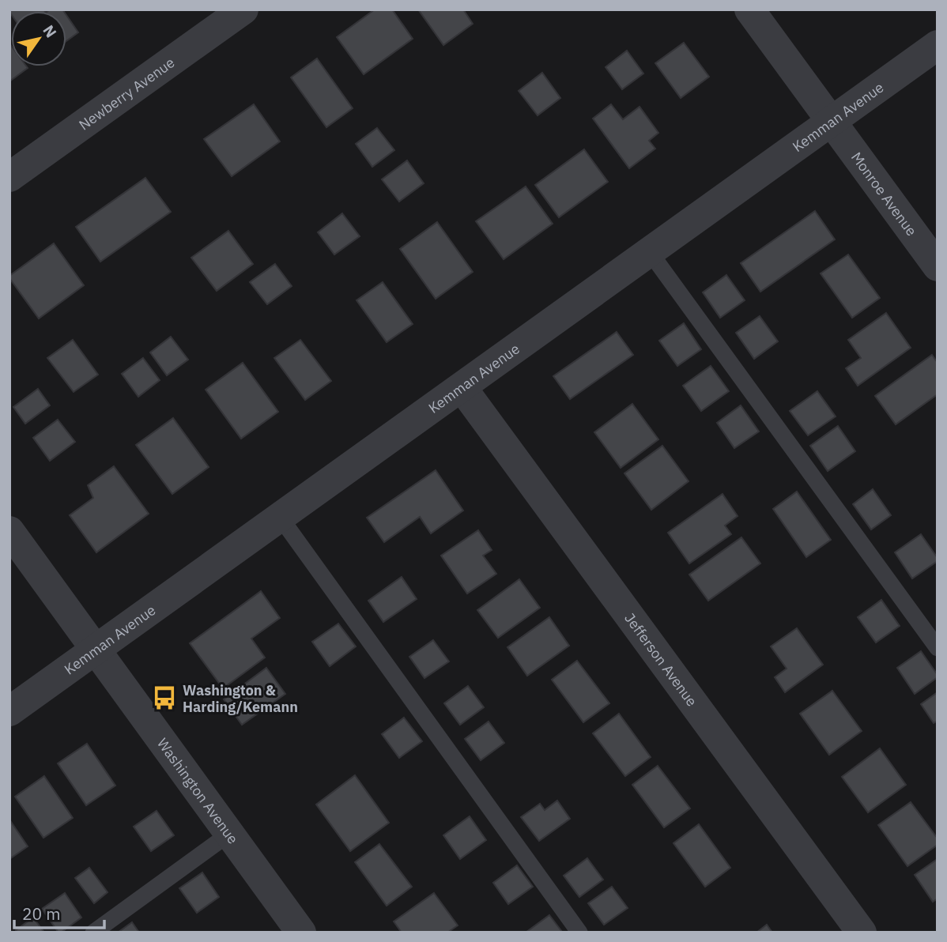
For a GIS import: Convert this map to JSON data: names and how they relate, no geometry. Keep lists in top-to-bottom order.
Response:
{
  "streets": {
    "street": [
      "Newberry Avenue",
      "Kemman Avenue",
      "Monroe Avenue",
      "Jefferson Avenue",
      "Washington Avenue"
    ]
  },
  "crossings": [
    ["Kemman Avenue", "Monroe Avenue"],
    ["Kemman Avenue", "Jefferson Avenue"],
    ["Kemman Avenue", "Washington Avenue"]
  ],
  "places": {
    "bus stop": ["Washington & Harding/Kemann"]
  },
  "scale_bar": "20 m",
  "north": "top right"
}
